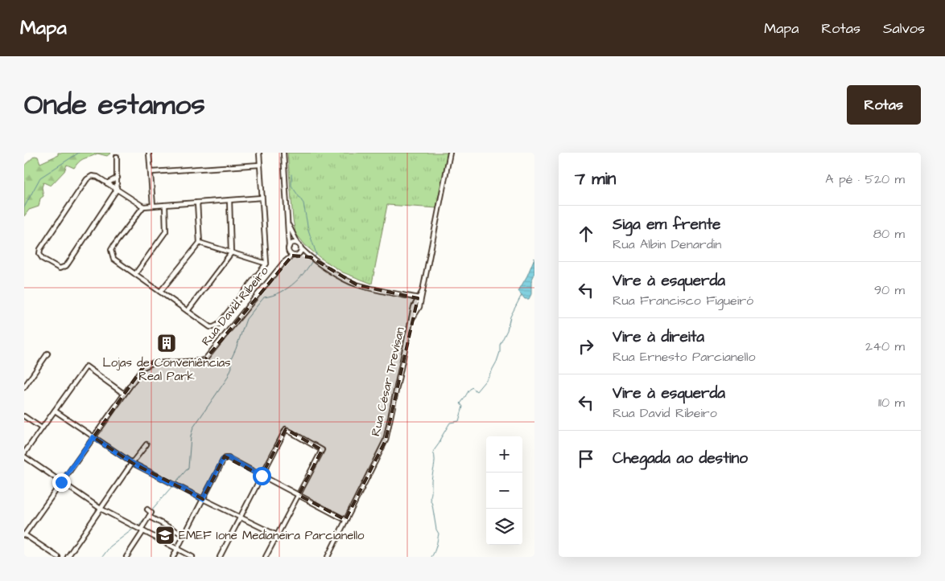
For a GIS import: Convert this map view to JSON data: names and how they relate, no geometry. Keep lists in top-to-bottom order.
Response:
{
  "streets": {
    "street": ["Rua David Ribeiro", "Rua César Trevisan"]
  },
  "places": {
    "building": ["Lojas de Conveniências Real Park"],
    "school or university": ["EMEF Ione Medianeira Parcianello"]
  },
  "page": {
    "header": "Mapa",
    "nav": ["Mapa", "Rotas", "Salvos"],
    "title": "Onde estamos",
    "buttons": "Rotas",
    "heading": ["7 min", "A pé · 520 m"],
    "list": [
      ["Siga em frente", "Rua Albin Denardin", "80 m"],
      ["Vire à esquerda", "Rua Francisco Figueiró", "90 m"],
      ["Vire à direita", "Rua Ernesto Parcianello", "240 m"],
      ["Vire à esquerda", "Rua David Ribeiro", "110 m"],
      "Chegada ao destino"
    ],
    "map_buttons": ["+", "−"]
  }
}
